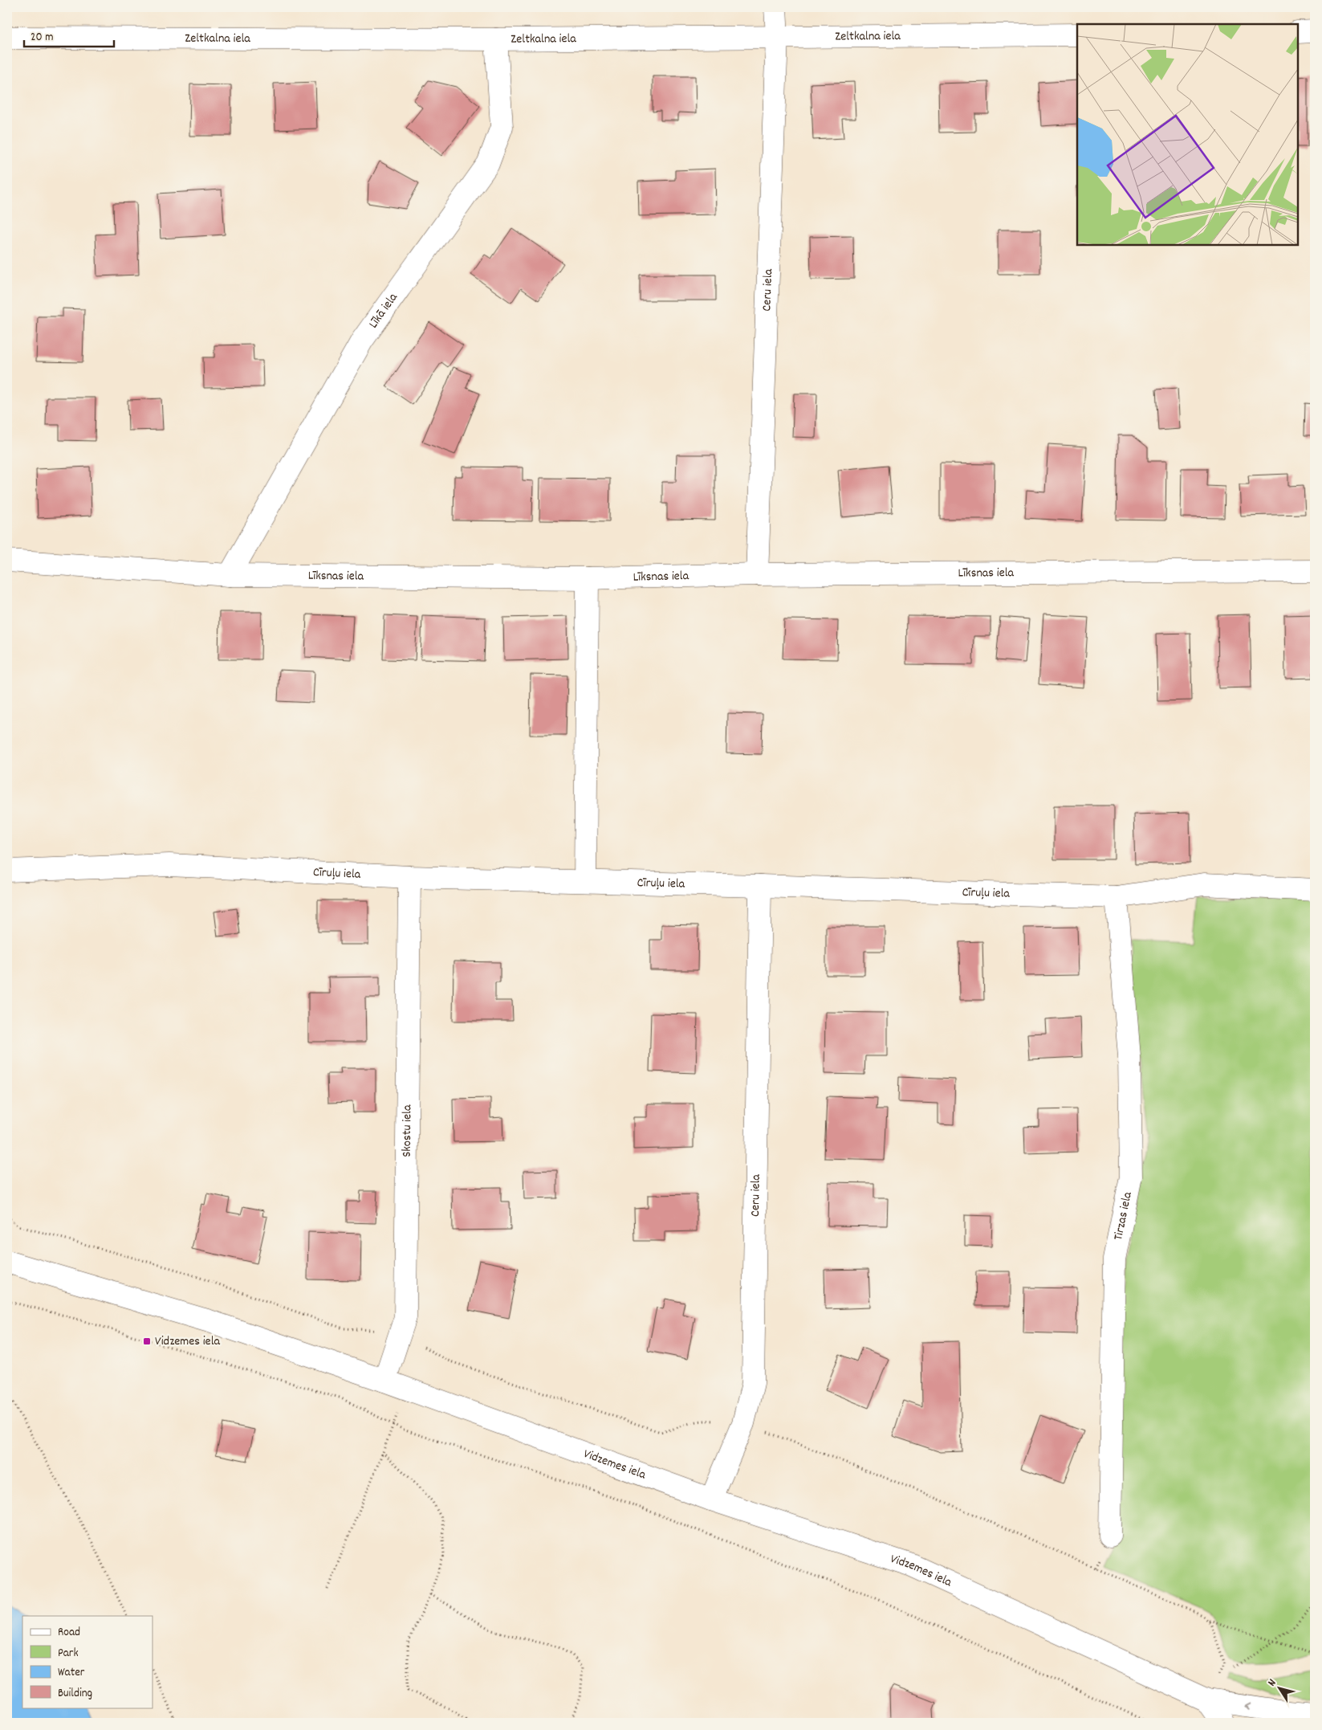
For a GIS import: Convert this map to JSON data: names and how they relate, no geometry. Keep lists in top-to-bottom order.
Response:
{
  "streets": {
    "street": [
      "Zeltkalna iela",
      "Ceru iela",
      "Līkā iela",
      "Līksnas iela",
      "Cīruļu iela",
      "Skostu iela",
      "Tirzas iela",
      "Vidzemes iela"
    ]
  },
  "crossings": [
    ["Zeltkalna iela", "Ceru iela"],
    ["Zeltkalna iela", "Līkā iela"],
    ["Ceru iela", "Līksnas iela"],
    ["Ceru iela", "Cīruļu iela"],
    ["Ceru iela", "Vidzemes iela"],
    ["Līkā iela", "Līksnas iela"],
    ["Cīruļu iela", "Skostu iela"],
    ["Cīruļu iela", "Tirzas iela"],
    ["Skostu iela", "Vidzemes iela"]
  ],
  "places": {
    "transit": ["Vidzemes iela"]
  },
  "legend": [
    "Road",
    "Park",
    "Water",
    "Building"
  ],
  "scale_bar": "20 m",
  "north": "top left"
}
